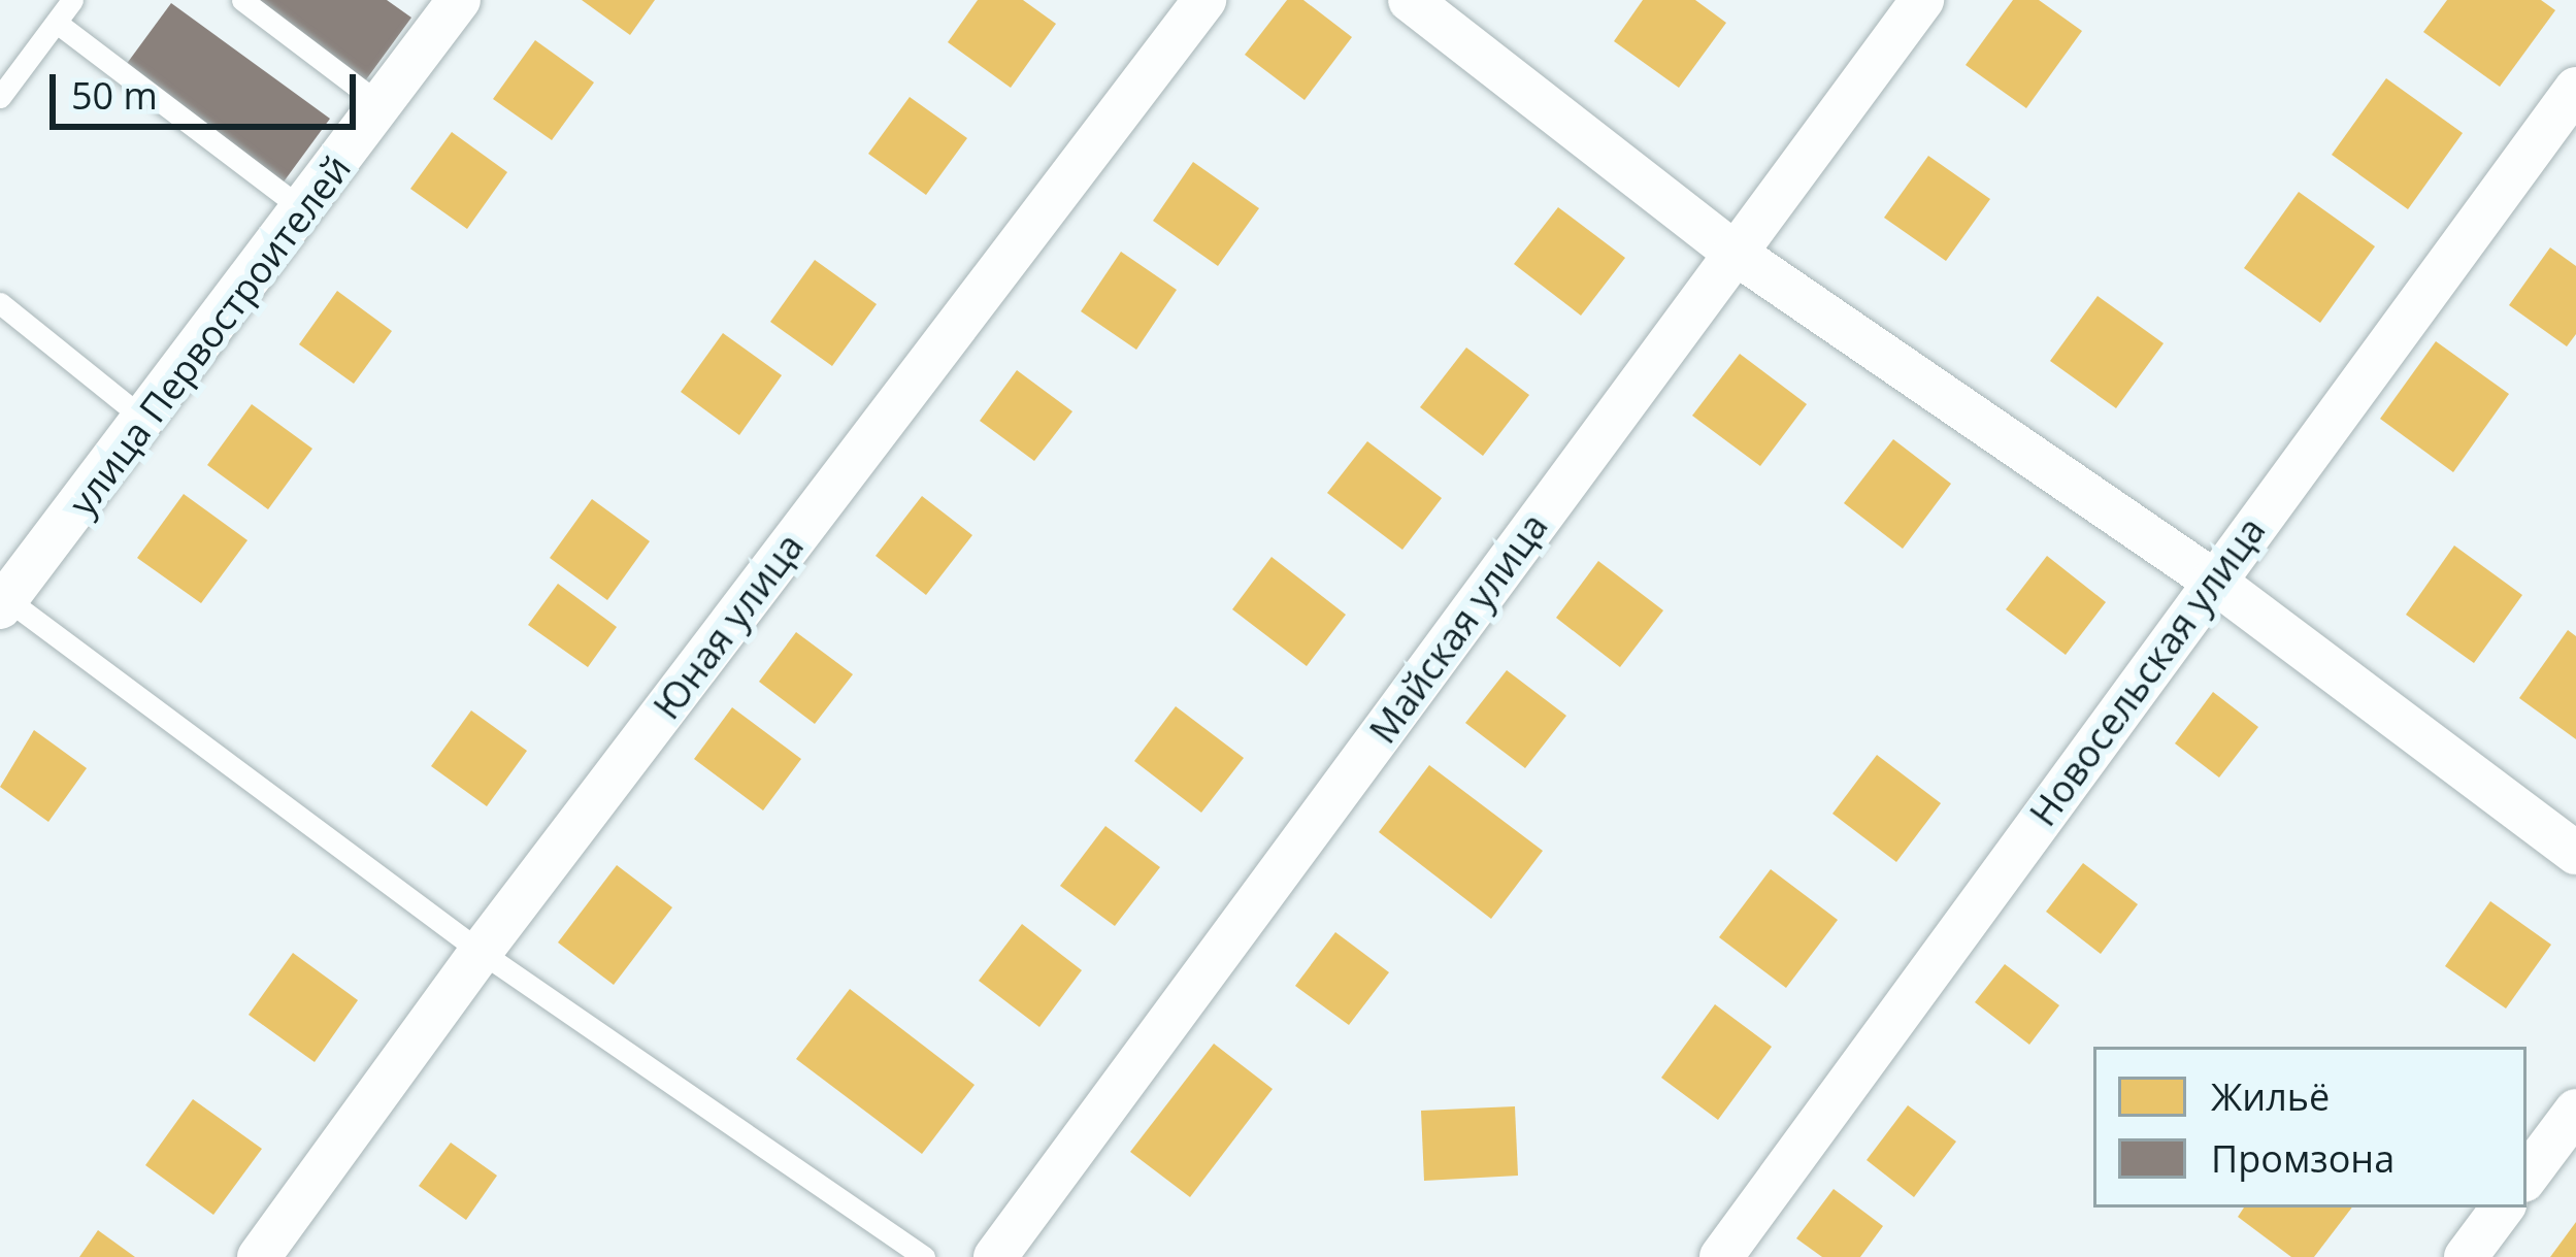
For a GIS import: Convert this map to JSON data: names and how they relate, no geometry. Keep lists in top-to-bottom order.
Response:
{
  "streets": {
    "street": [
      "улица Первостроителей",
      "Юная улица",
      "Майская улица",
      "Новосельская улица"
    ]
  },
  "legend": ["Жильё", "Промзона"],
  "scale_bar": "50 m"
}
